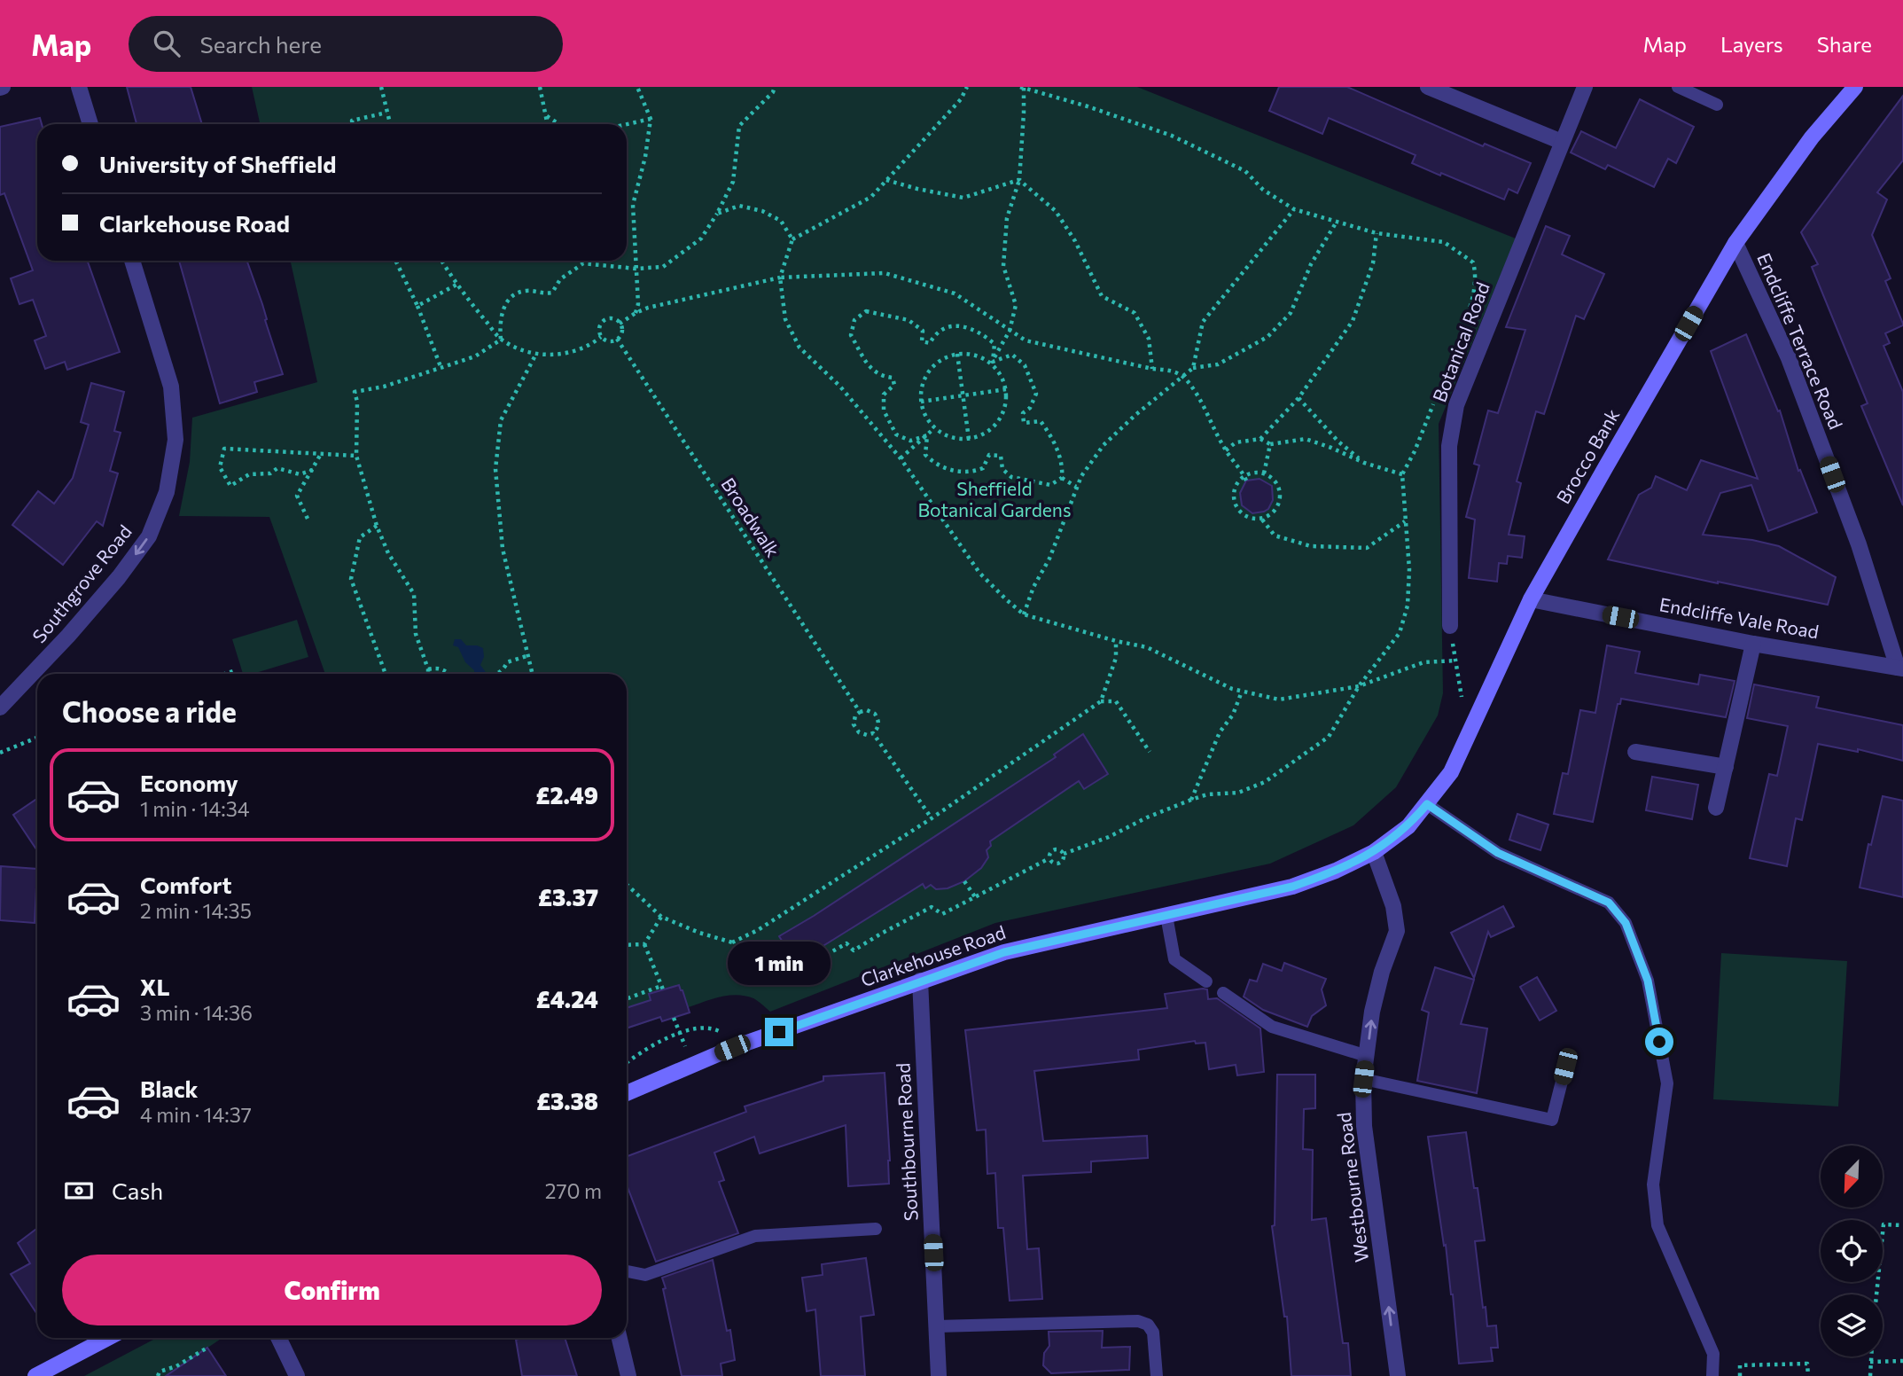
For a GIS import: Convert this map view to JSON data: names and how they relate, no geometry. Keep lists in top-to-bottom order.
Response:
{
  "streets": {
    "main road": ["Brocco Bank", "Clarkehouse Road"],
    "street": [
      "Endcliffe Terrace Road",
      "Botanical Road",
      "Southgrove Road",
      "Endcliffe Vale Road",
      "Southbourne Road",
      "Westbourne Road"
    ],
    "path": ["Broadwalk"]
  },
  "crossings": [
    ["Endcliffe Terrace Road", "Brocco Bank"],
    ["Endcliffe Terrace Road", "Endcliffe Vale Road"],
    ["Brocco Bank", "Endcliffe Vale Road"],
    ["Brocco Bank", "Clarkehouse Road"],
    ["Brocco Bank", "Westbourne Road"],
    ["Clarkehouse Road", "Southbourne Road"],
    ["Clarkehouse Road", "Westbourne Road"]
  ],
  "one_way": ["Southgrove Road", "Westbourne Road"],
  "parks": ["Sheffield Botanical Gardens"],
  "north": "bottom left",
  "page": {
    "header": "Map",
    "search": "Search here",
    "nav": ["Map", "Layers", "Share"],
    "banner": ["University of Sheffield", "Clarkehouse Road"],
    "heading": "Choose a ride",
    "list": [
      {
        "name": "Economy",
        "note": "1 min · 14:34",
        "value": "£2.49"
      },
      {
        "name": "Comfort",
        "note": "2 min · 14:35",
        "value": "£3.37"
      },
      {
        "name": "XL",
        "note": "3 min · 14:36",
        "value": "£4.24"
      },
      {
        "name": "Black",
        "note": "4 min · 14:37",
        "value": "£3.38"
      }
    ],
    "bubble": "1 min",
    "pay": ["Cash", "270 m"],
    "buttons": "Confirm"
  }
}
